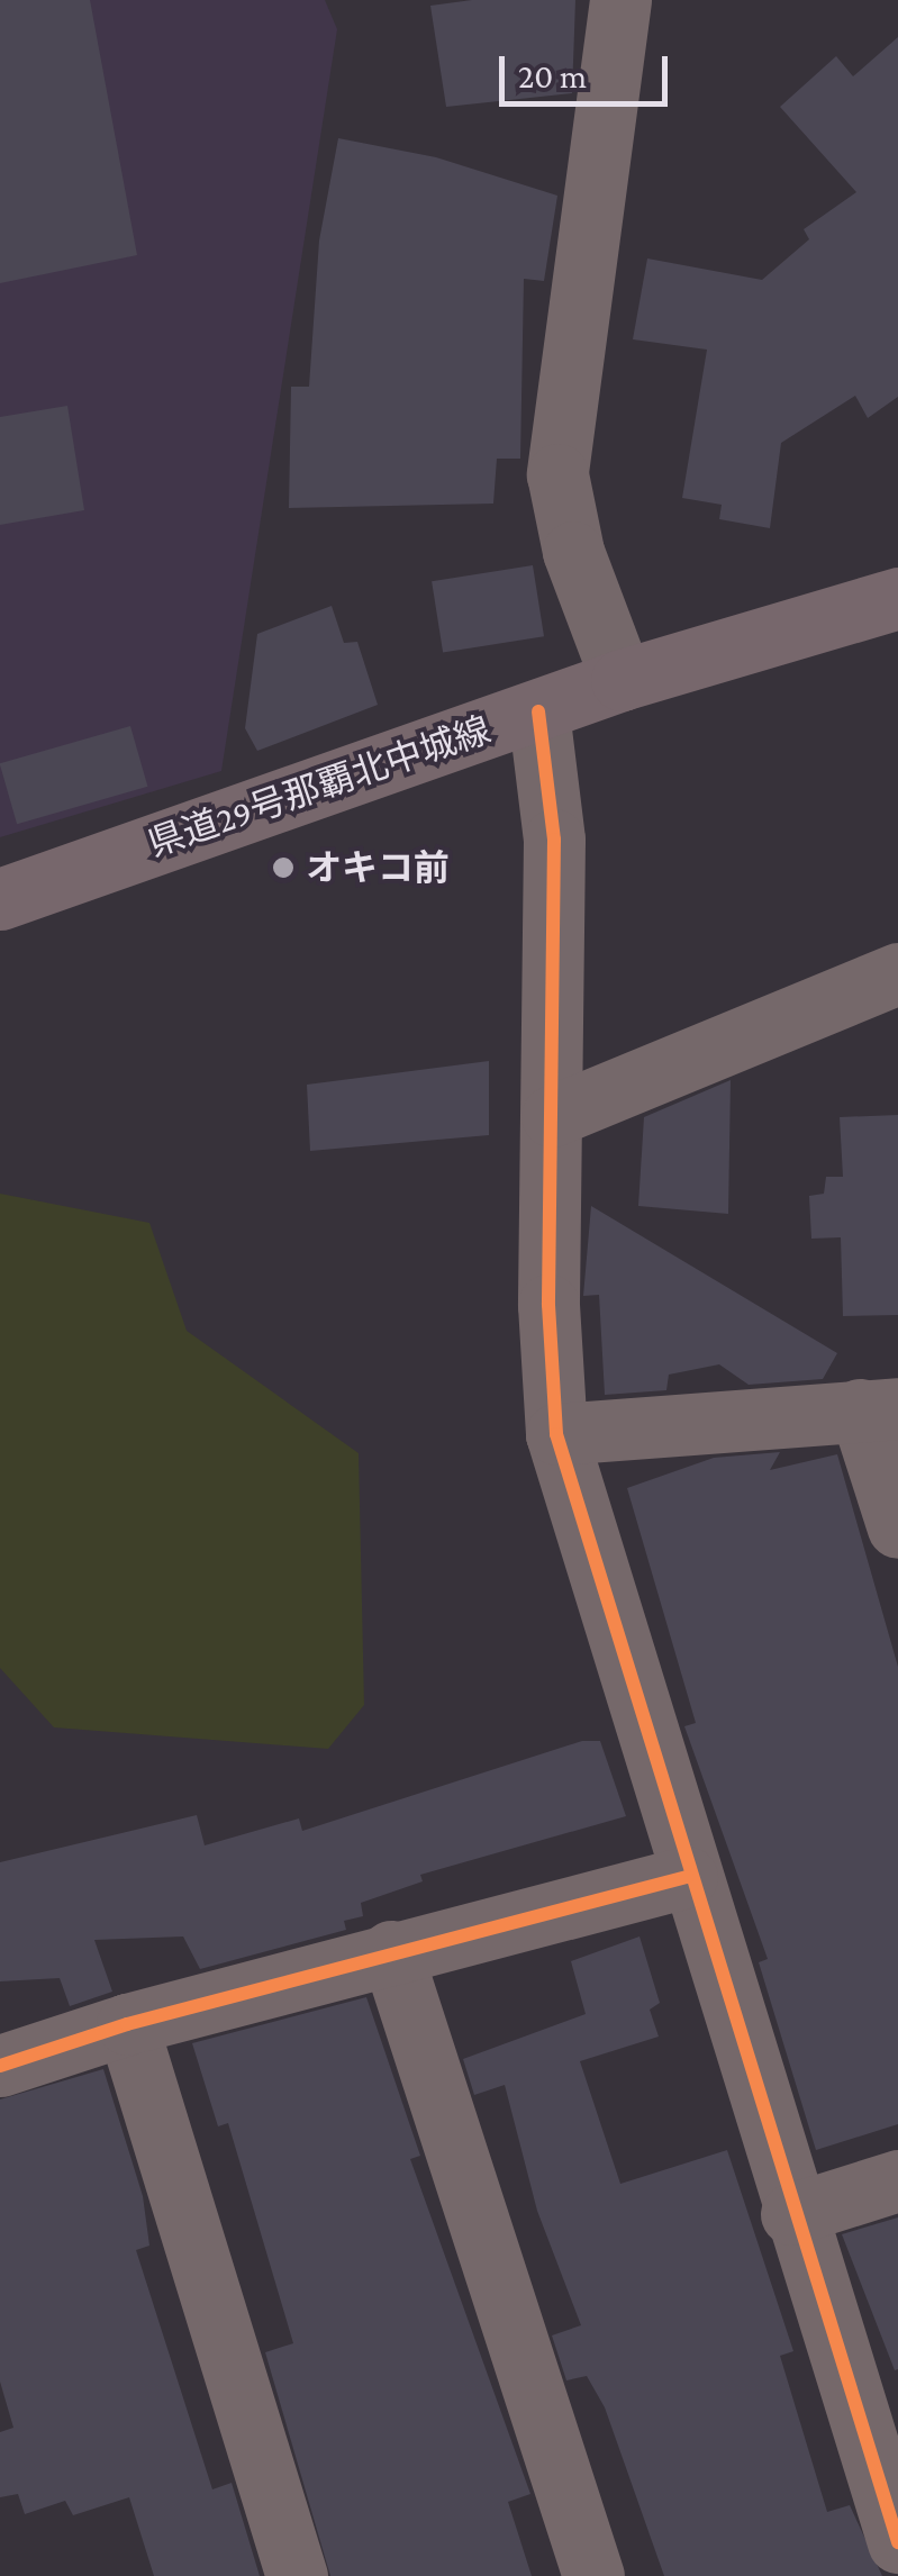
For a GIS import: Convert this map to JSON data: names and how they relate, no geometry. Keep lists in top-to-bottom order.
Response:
{
  "streets": {
    "main road": ["県道29号那覇北中城線"]
  },
  "places": ["オキコ前"],
  "scale_bar": "20 m"
}
